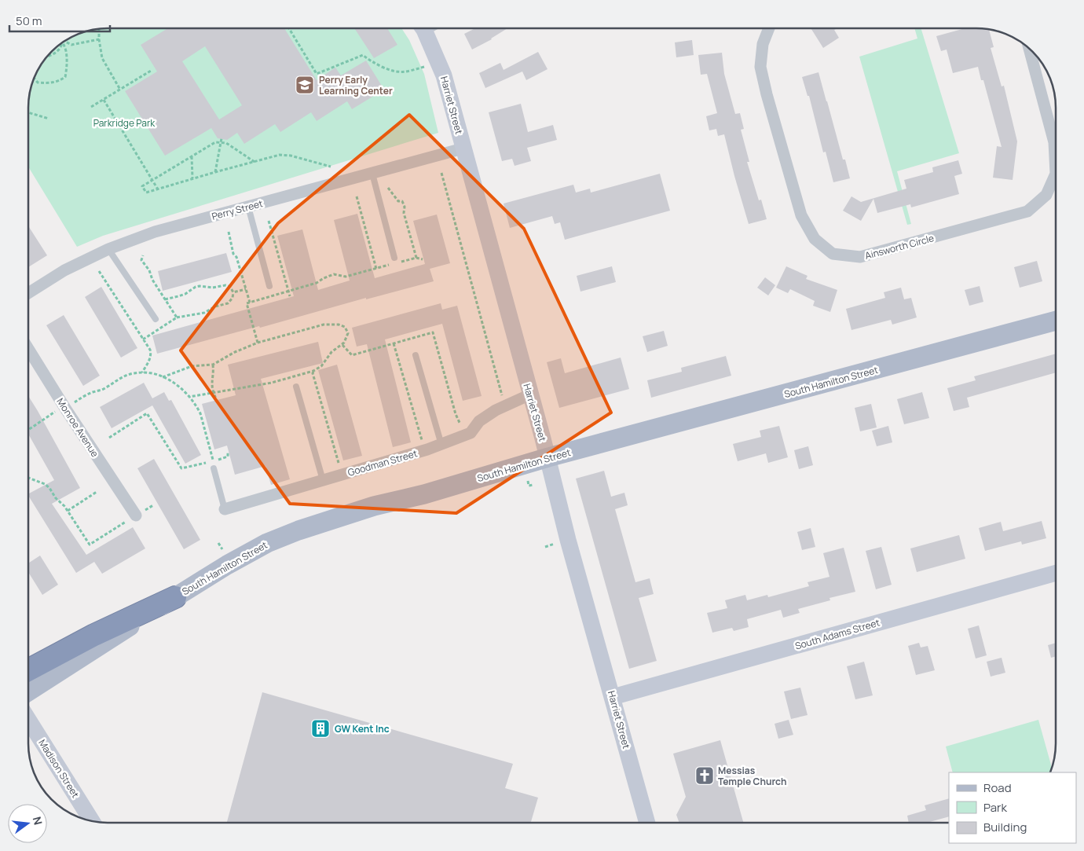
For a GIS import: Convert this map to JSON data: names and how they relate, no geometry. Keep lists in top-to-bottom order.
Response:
{
  "streets": {
    "main road": ["South Hamilton Street"],
    "street": [
      "Harriet Street",
      "Perry Street",
      "Ainsworth Circle",
      "Monroe Avenue",
      "Goodman Street",
      "South Adams Street",
      "Madison Street"
    ]
  },
  "crossings": [
    ["Harriet Street", "Perry Street"],
    ["Harriet Street", "South Hamilton Street"],
    ["Harriet Street", "Goodman Street"],
    ["Harriet Street", "South Adams Street"]
  ],
  "parks": ["Parkridge Park"],
  "places": {
    "school or university": ["Perry Early Learning Center"],
    "building": ["GW Kent Inc"],
    "church": ["Messias Temple Church"]
  },
  "legend": ["Road", "Park", "Building"],
  "scale_bar": "50 m",
  "north": "right"
}
